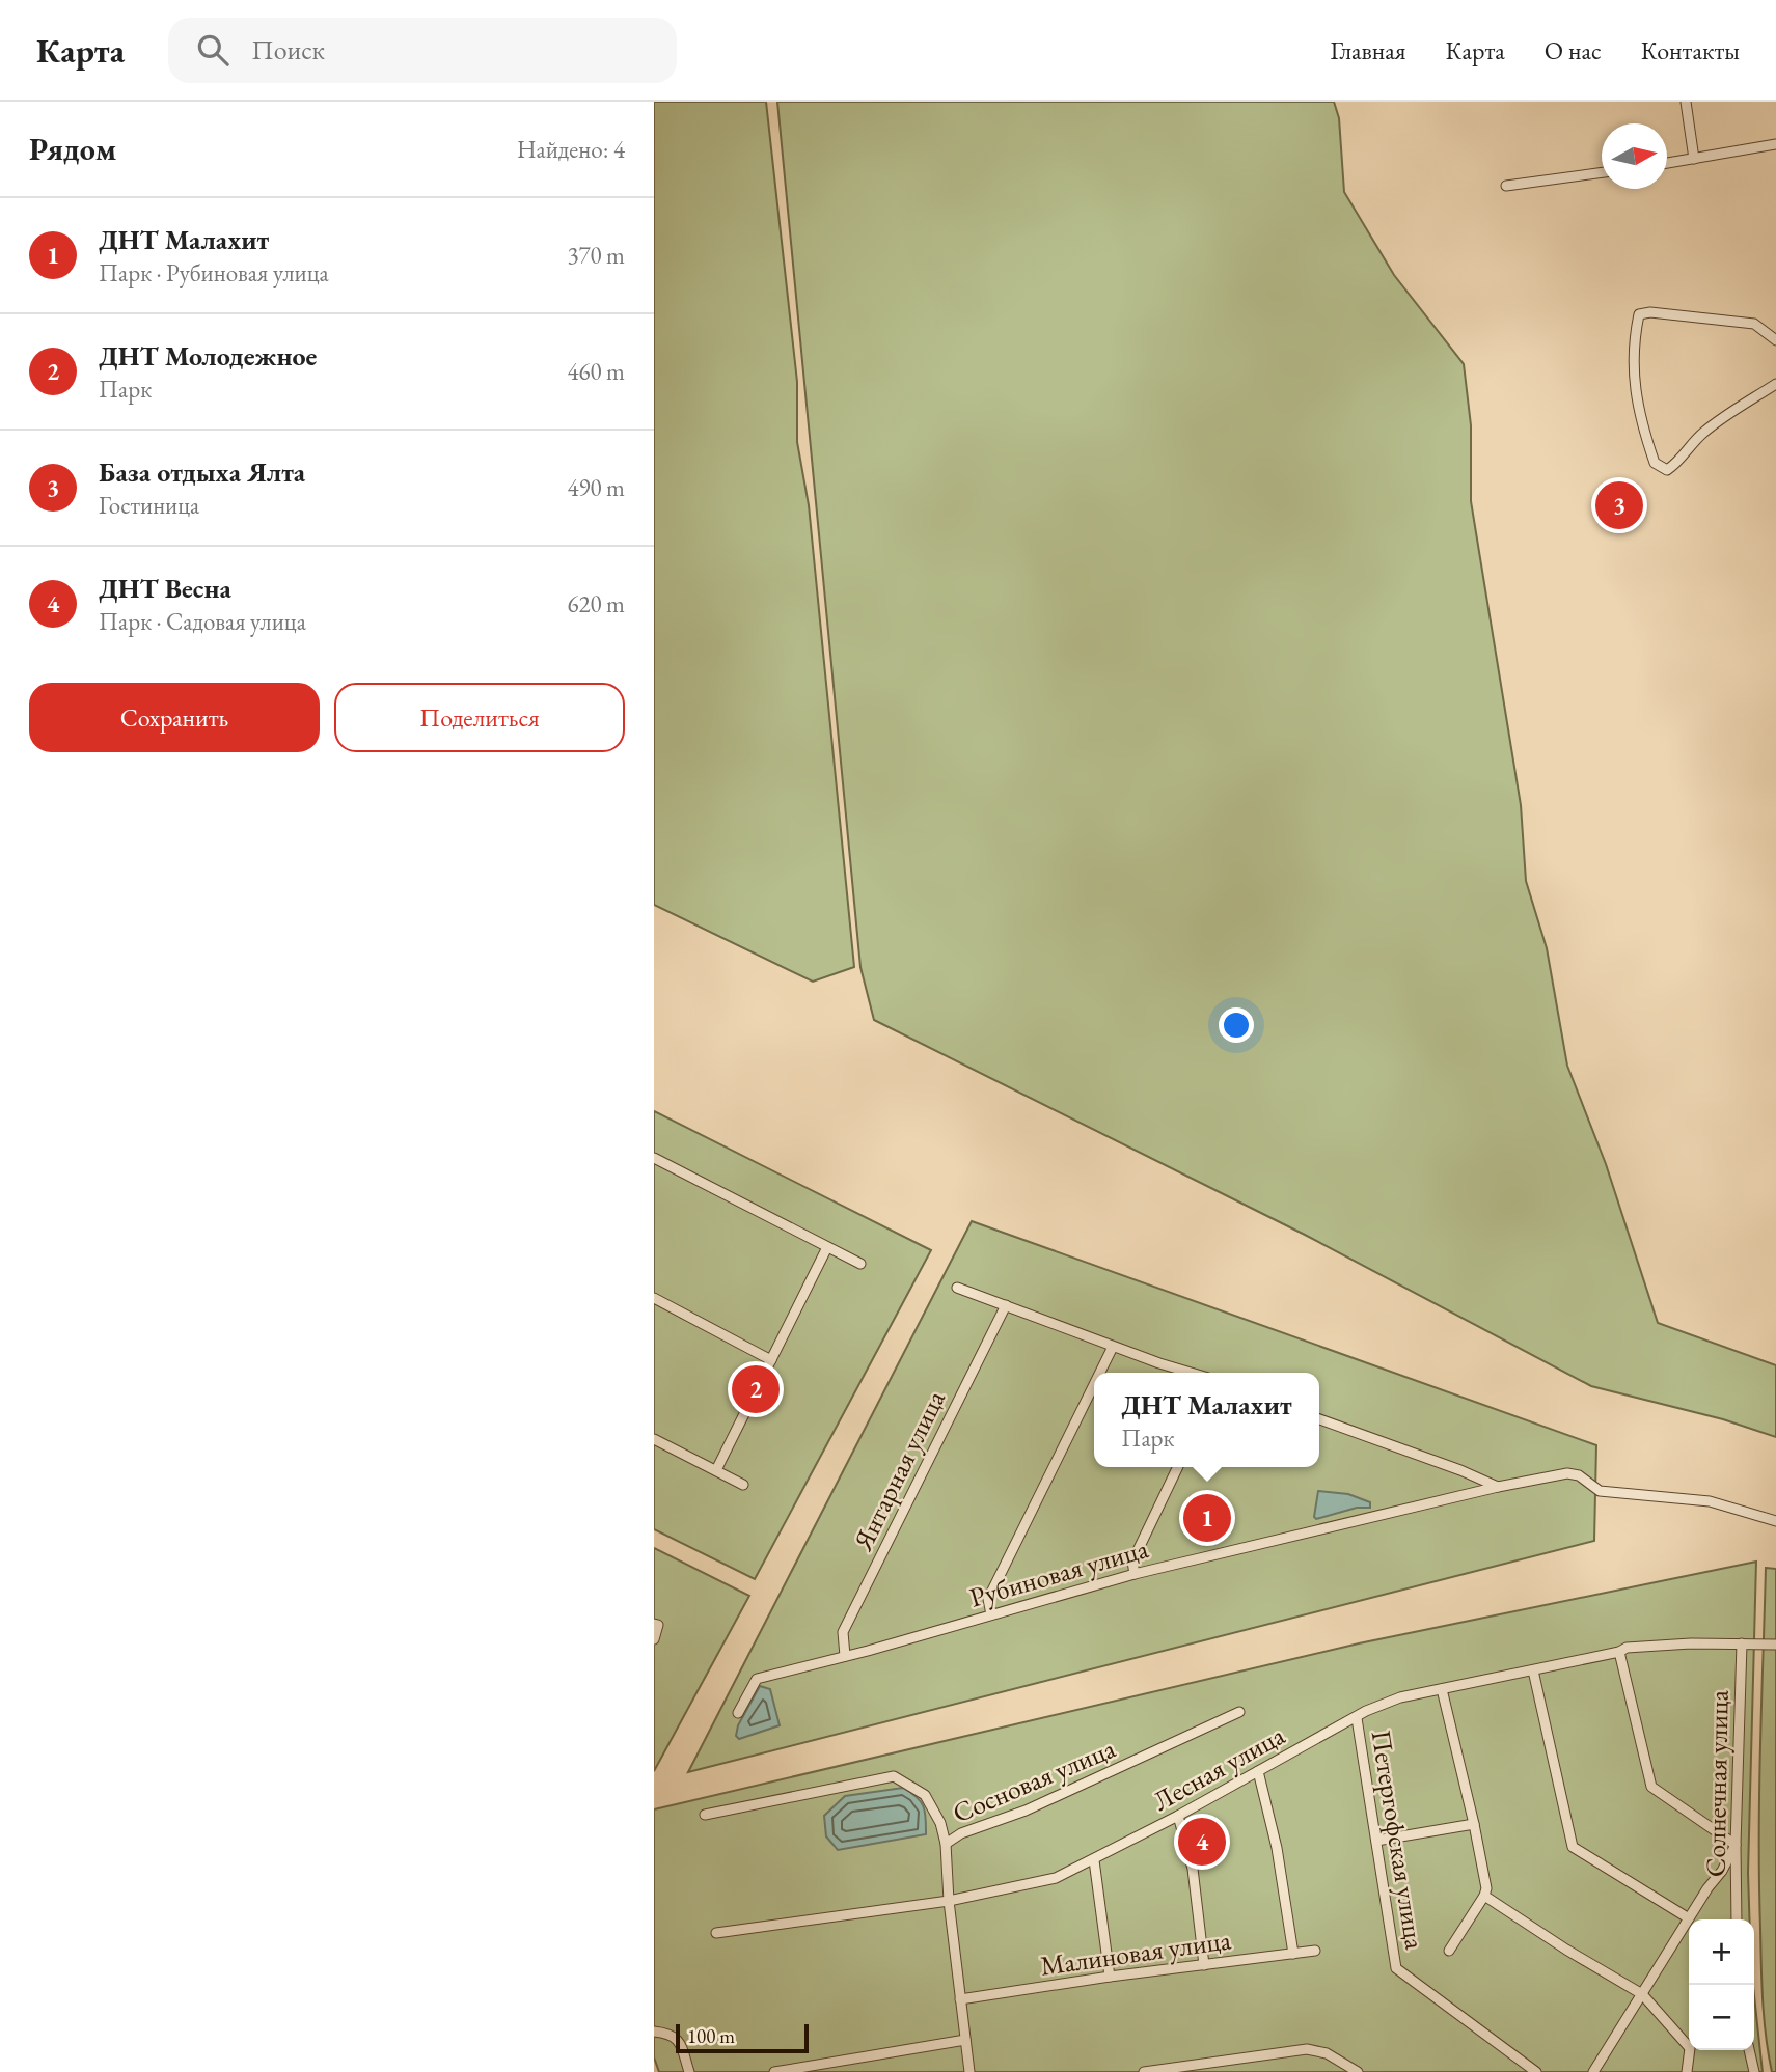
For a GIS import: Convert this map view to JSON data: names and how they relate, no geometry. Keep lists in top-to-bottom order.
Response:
{
  "streets": {
    "street": [
      "Янтарная улица",
      "Рубиновая улица",
      "Лесная улица",
      "Сосновая улица",
      "Солнечная улица",
      "Петергофская улица",
      "Малиновая улица"
    ]
  },
  "crossings": [
    ["Янтарная улица", "Рубиновая улица"],
    ["Лесная улица", "Солнечная улица"],
    ["Лесная улица", "Петергофская улица"]
  ],
  "scale_bar": "100 m",
  "north": "right",
  "page": {
    "header": "Карта",
    "search": "Поиск",
    "nav": [
      "Главная",
      "Карта",
      "О нас",
      "Контакты"
    ],
    "heading": ["Рядом", "Найдено: 4"],
    "list": [
      {
        "mark": "1",
        "name": "ДНТ Малахит",
        "note": "Парк · Рубиновая улица",
        "value": "370 m"
      },
      {
        "mark": "2",
        "name": "ДНТ Молодежное",
        "note": "Парк",
        "value": "460 m"
      },
      {
        "mark": "3",
        "name": "База отдыха Ялта",
        "note": "Гостиница",
        "value": "490 m"
      },
      {
        "mark": "4",
        "name": "ДНТ Весна",
        "note": "Парк · Садовая улица",
        "value": "620 m"
      }
    ],
    "pins": [
      "3",
      "2",
      "1",
      "4"
    ],
    "buttons": ["Сохранить", "Поделиться"],
    "popup": ["ДНТ Малахит", "Парк"],
    "map_buttons": ["+", "−"],
    "scale": "100 m"
  }
}
